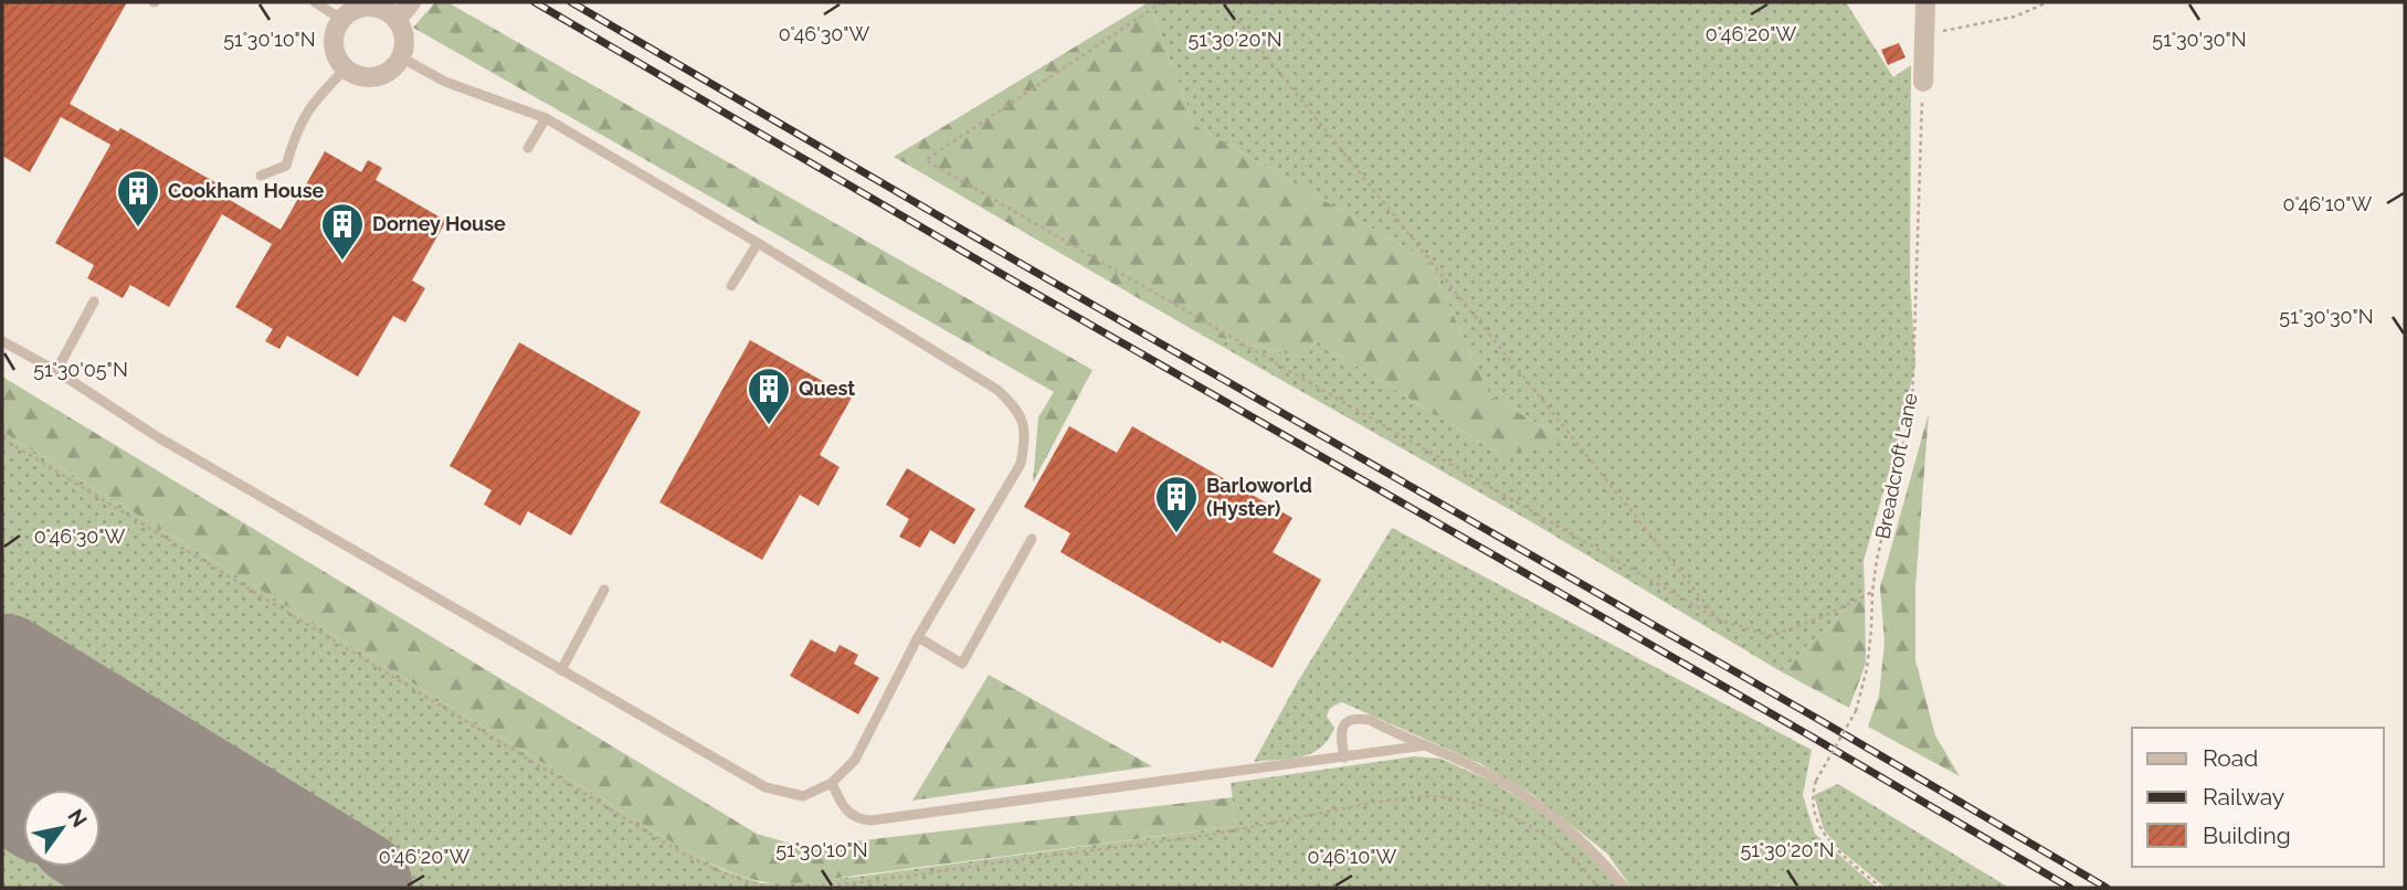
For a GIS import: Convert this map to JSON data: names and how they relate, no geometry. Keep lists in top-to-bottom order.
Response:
{
  "streets": {
    "path": ["Breadcroft Lane"]
  },
  "places": {
    "building": [
      "Cookham House",
      "Dorney House",
      "Quest",
      "Barloworld (Hyster)"
    ]
  },
  "legend": ["Road", "Railway", "Building"],
  "north": "top right",
  "coordinates": [
    "0°46'30\"W",
    "0°46'20\"W",
    "51°30'10\"N",
    "51°30'20\"N",
    "51°30'30\"N",
    "0°46'10\"W",
    "51°30'05\"N"
  ]
}
